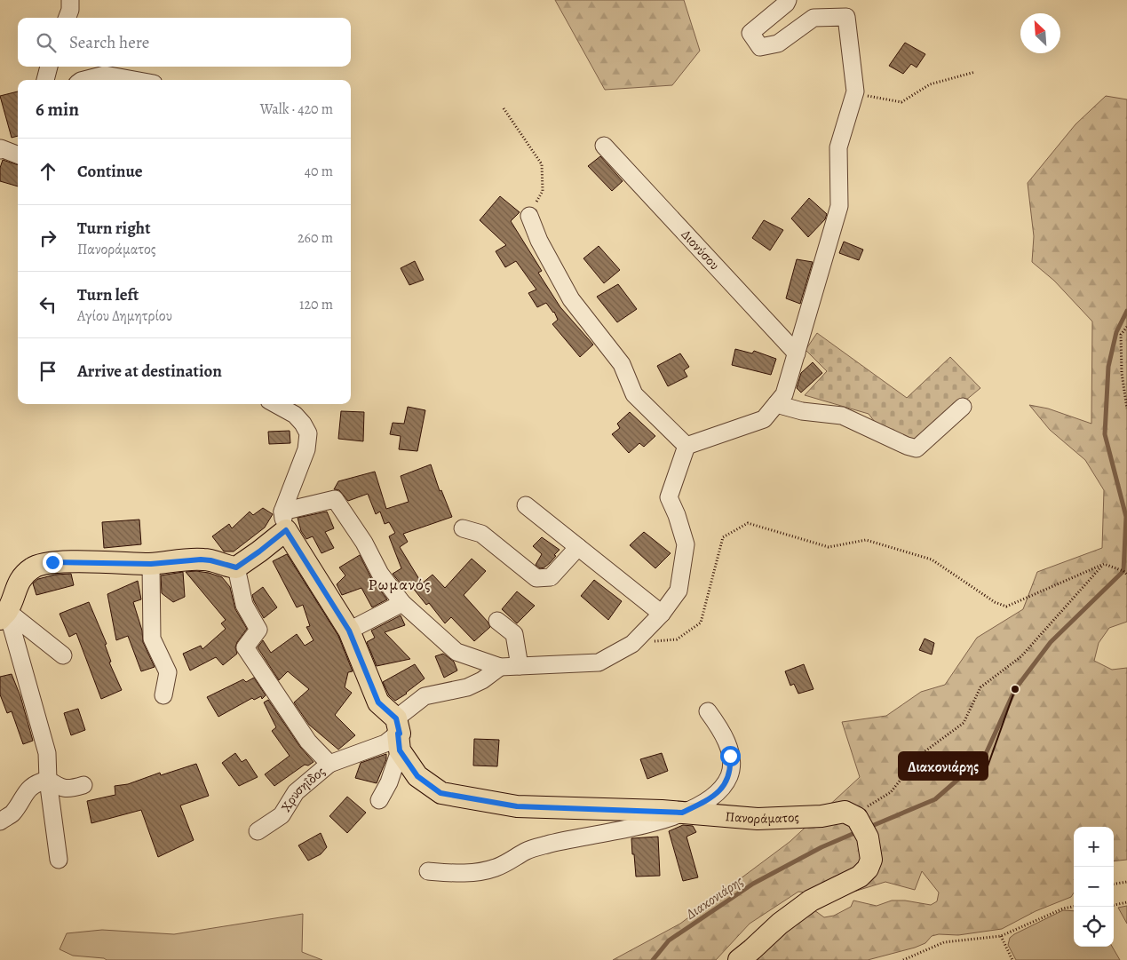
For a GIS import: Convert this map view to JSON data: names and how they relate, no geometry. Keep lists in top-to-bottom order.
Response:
{
  "streets": {
    "main road": ["Πανοράματος"],
    "street": ["Διονύσου", "Χρυσηΐδος"]
  },
  "districts": ["Ρωμανός"],
  "water": ["Διακονιάρης"],
  "places": ["Διακονιάρης"],
  "north": "top left",
  "page": {
    "search": "Search here",
    "heading": ["6 min", "Walk · 420 m"],
    "list": [
      ["Continue", "40 m"],
      ["Turn right", "Πανοράματος", "260 m"],
      ["Turn left", "Αγίου Δημητρίου", "120 m"],
      "Arrive at destination"
    ],
    "map_buttons": ["+", "−"]
  }
}
